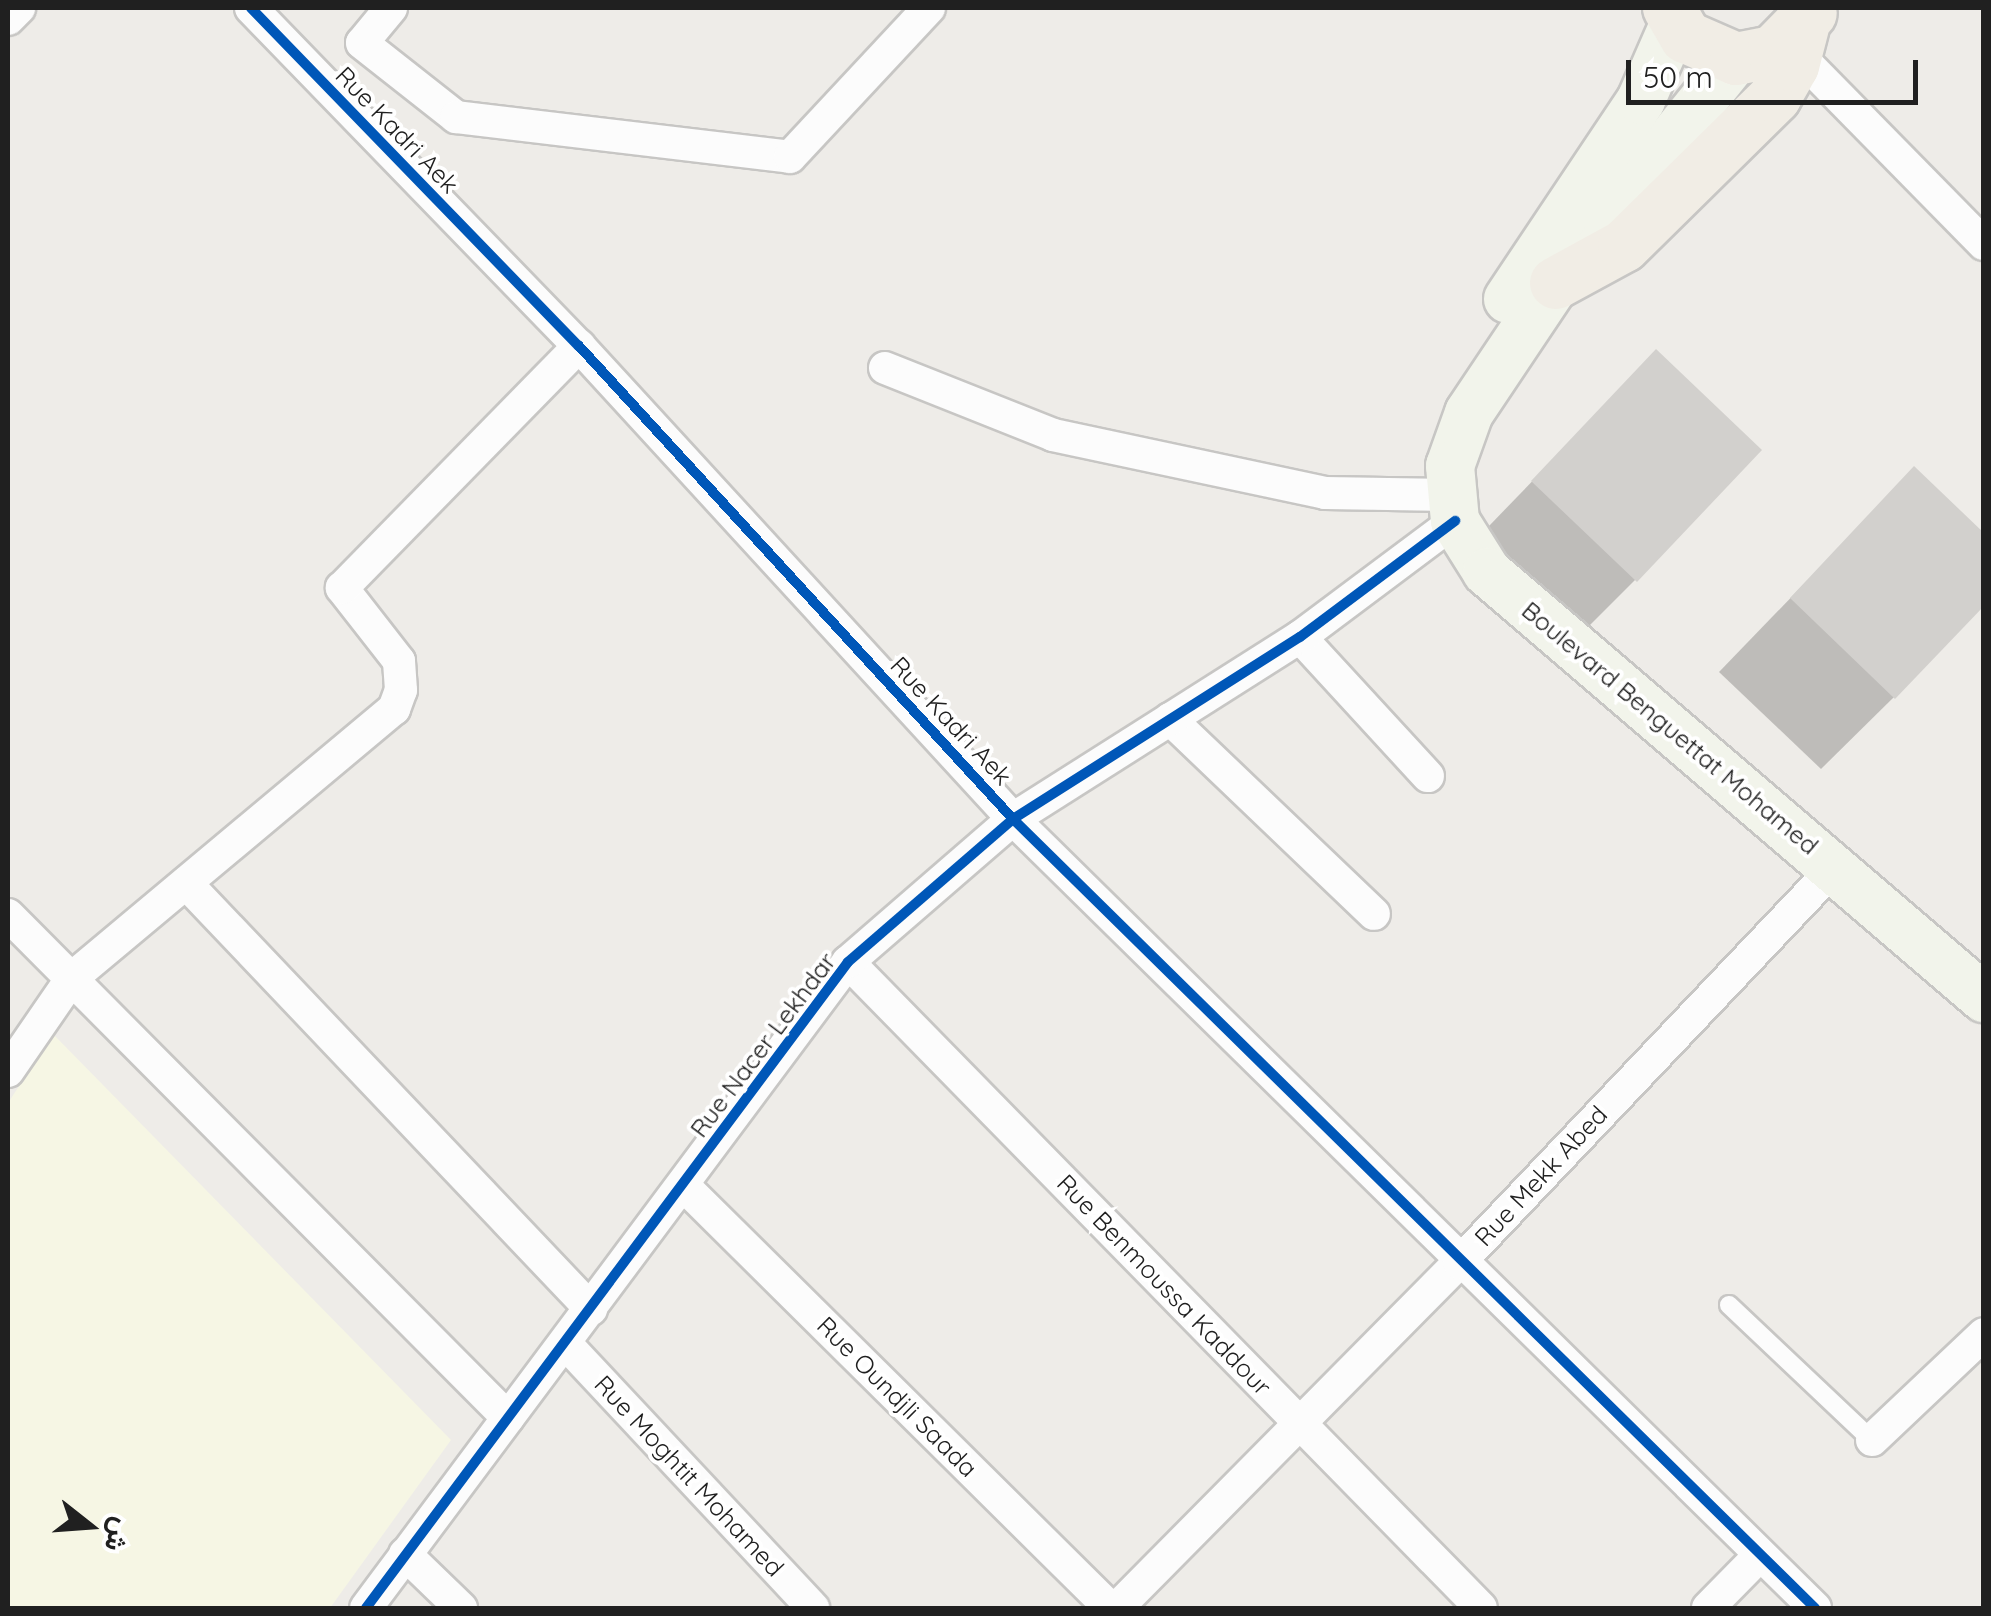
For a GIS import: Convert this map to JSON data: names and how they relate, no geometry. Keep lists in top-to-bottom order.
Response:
{
  "streets": {
    "main road": ["Boulevard Benguettat Mohamed"],
    "street": [
      "Rue Kadri Aek",
      "Rue Nacer Lekhdar",
      "Rue Mekk Abed",
      "Rue Benmoussa Kaddour",
      "Rue Oundjli Saada",
      "Rue Moghtit Mohamed"
    ]
  },
  "crossings": [
    ["Rue Kadri Aek", "Rue Nacer Lekhdar"],
    ["Rue Kadri Aek", "Rue Mekk Abed"],
    ["Boulevard Benguettat Mohamed", "Rue Nacer Lekhdar"],
    ["Boulevard Benguettat Mohamed", "Rue Mekk Abed"],
    ["Rue Nacer Lekhdar", "Rue Benmoussa Kaddour"],
    ["Rue Nacer Lekhdar", "Rue Oundjli Saada"],
    ["Rue Nacer Lekhdar", "Rue Moghtit Mohamed"],
    ["Rue Mekk Abed", "Rue Benmoussa Kaddour"],
    ["Rue Mekk Abed", "Rue Oundjli Saada"]
  ],
  "scale_bar": "50 m",
  "north": "right"
}
